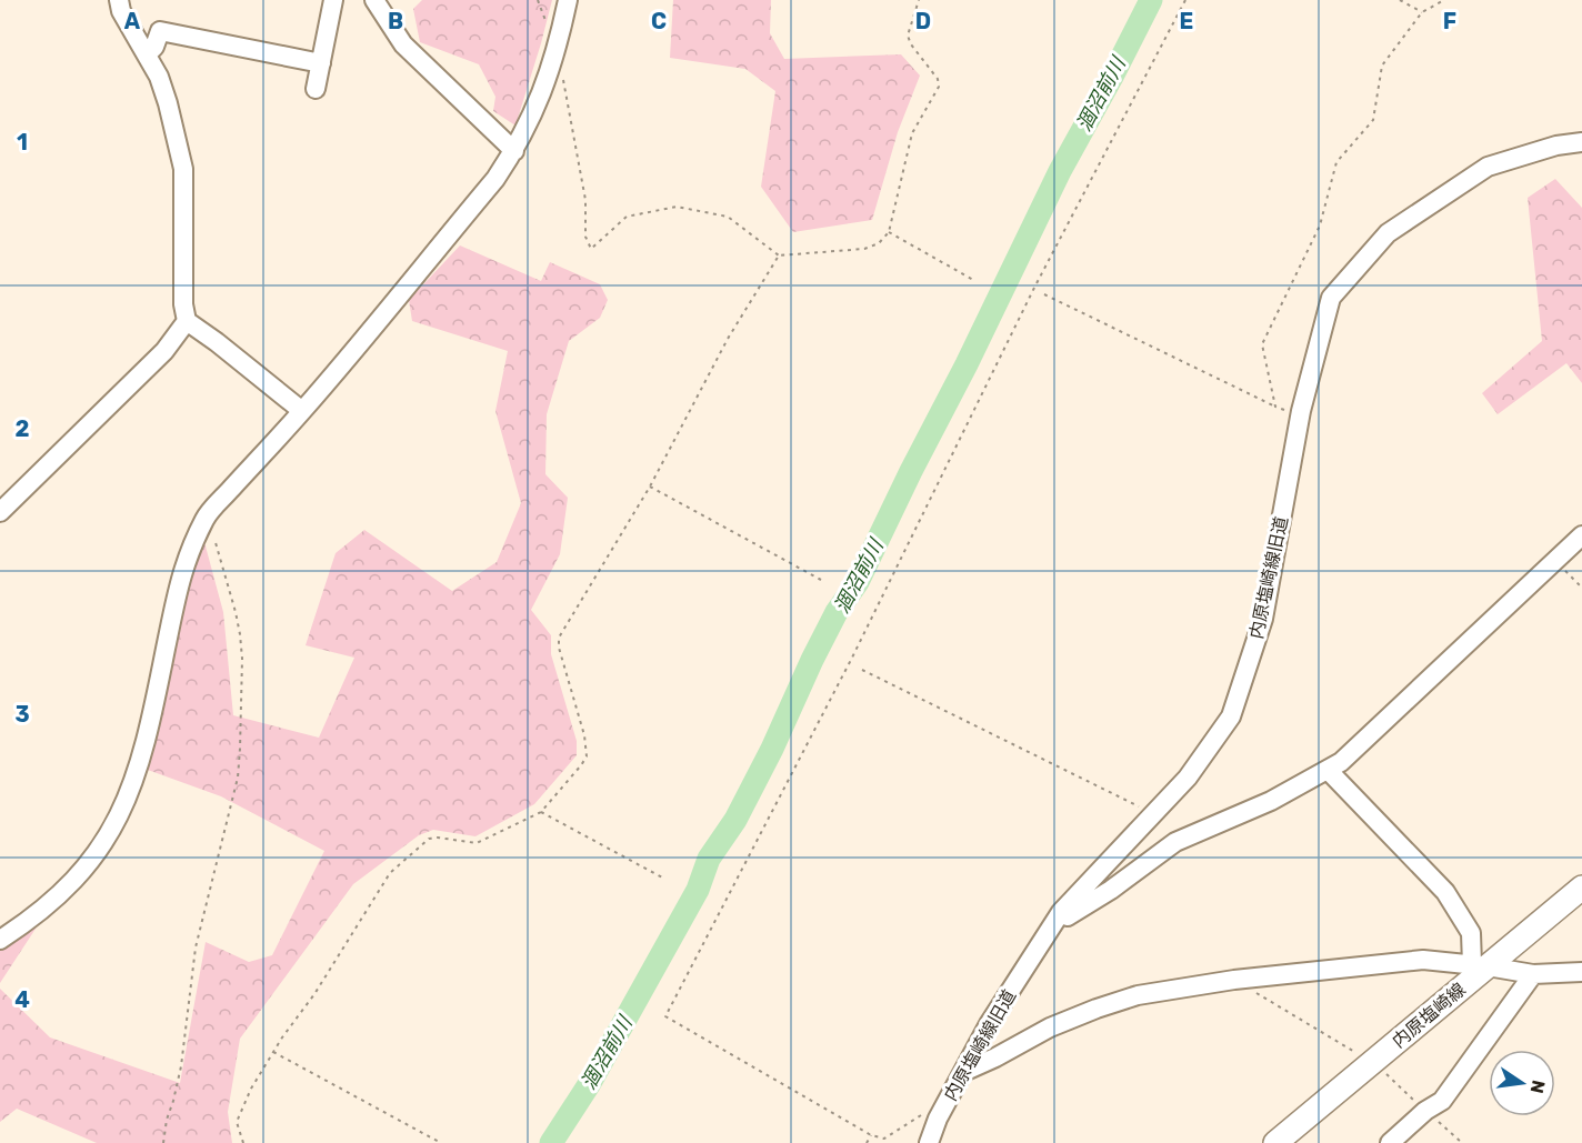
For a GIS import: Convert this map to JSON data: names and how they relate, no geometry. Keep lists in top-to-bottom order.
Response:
{
  "streets": {
    "main road": ["内原塩崎線"],
    "street": ["内原塩崎線旧道"]
  },
  "water": ["涸沼前川"],
  "north": "right",
  "grid": {
    "columns": [
      "A",
      "B",
      "C",
      "D",
      "E",
      "F"
    ],
    "rows": [
      "1",
      "2",
      "3",
      "4"
    ]
  }
}
